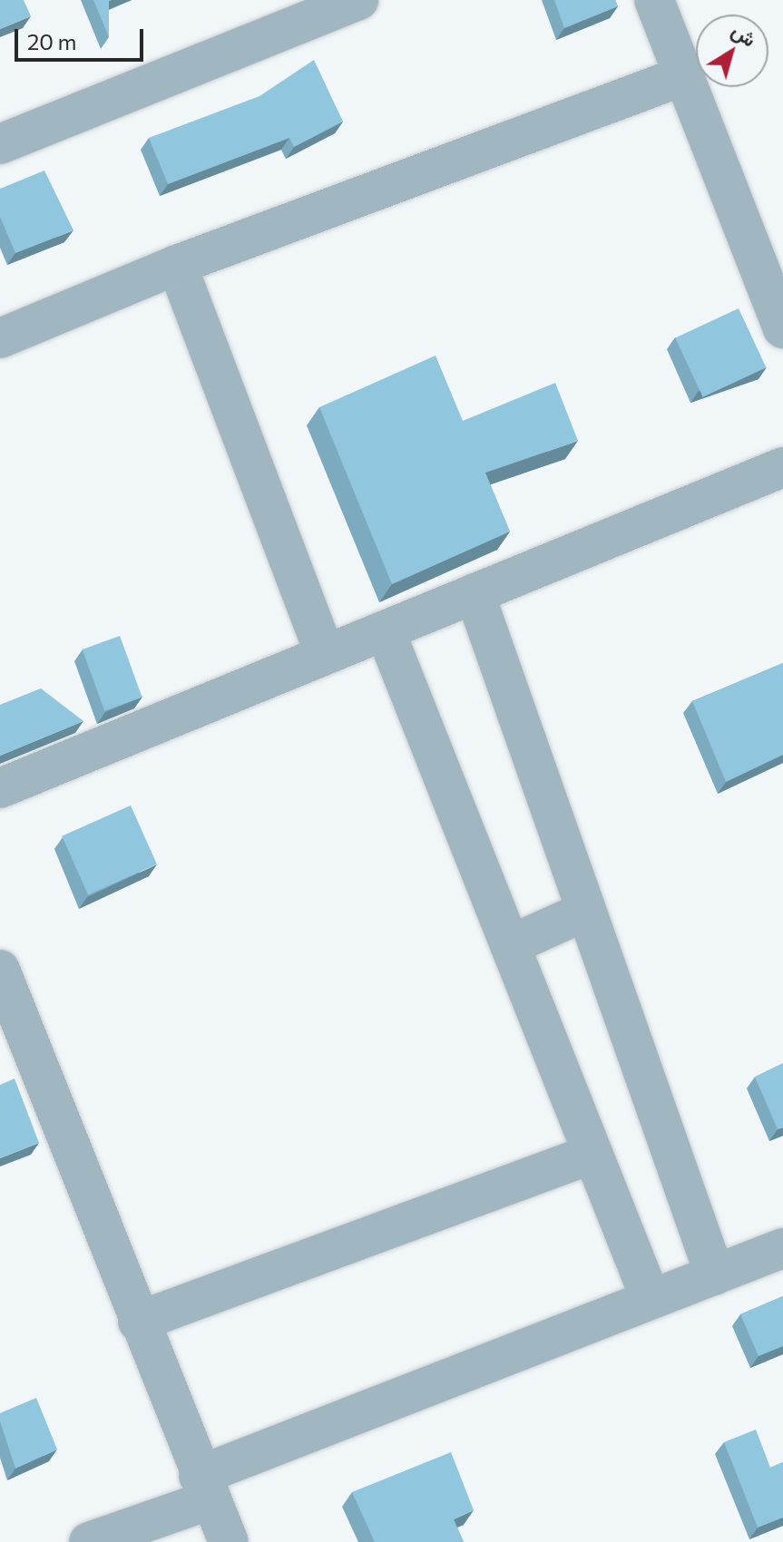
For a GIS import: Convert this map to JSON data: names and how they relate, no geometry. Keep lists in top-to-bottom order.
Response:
{
  "scale_bar": "20 m",
  "north": "top right"
}
